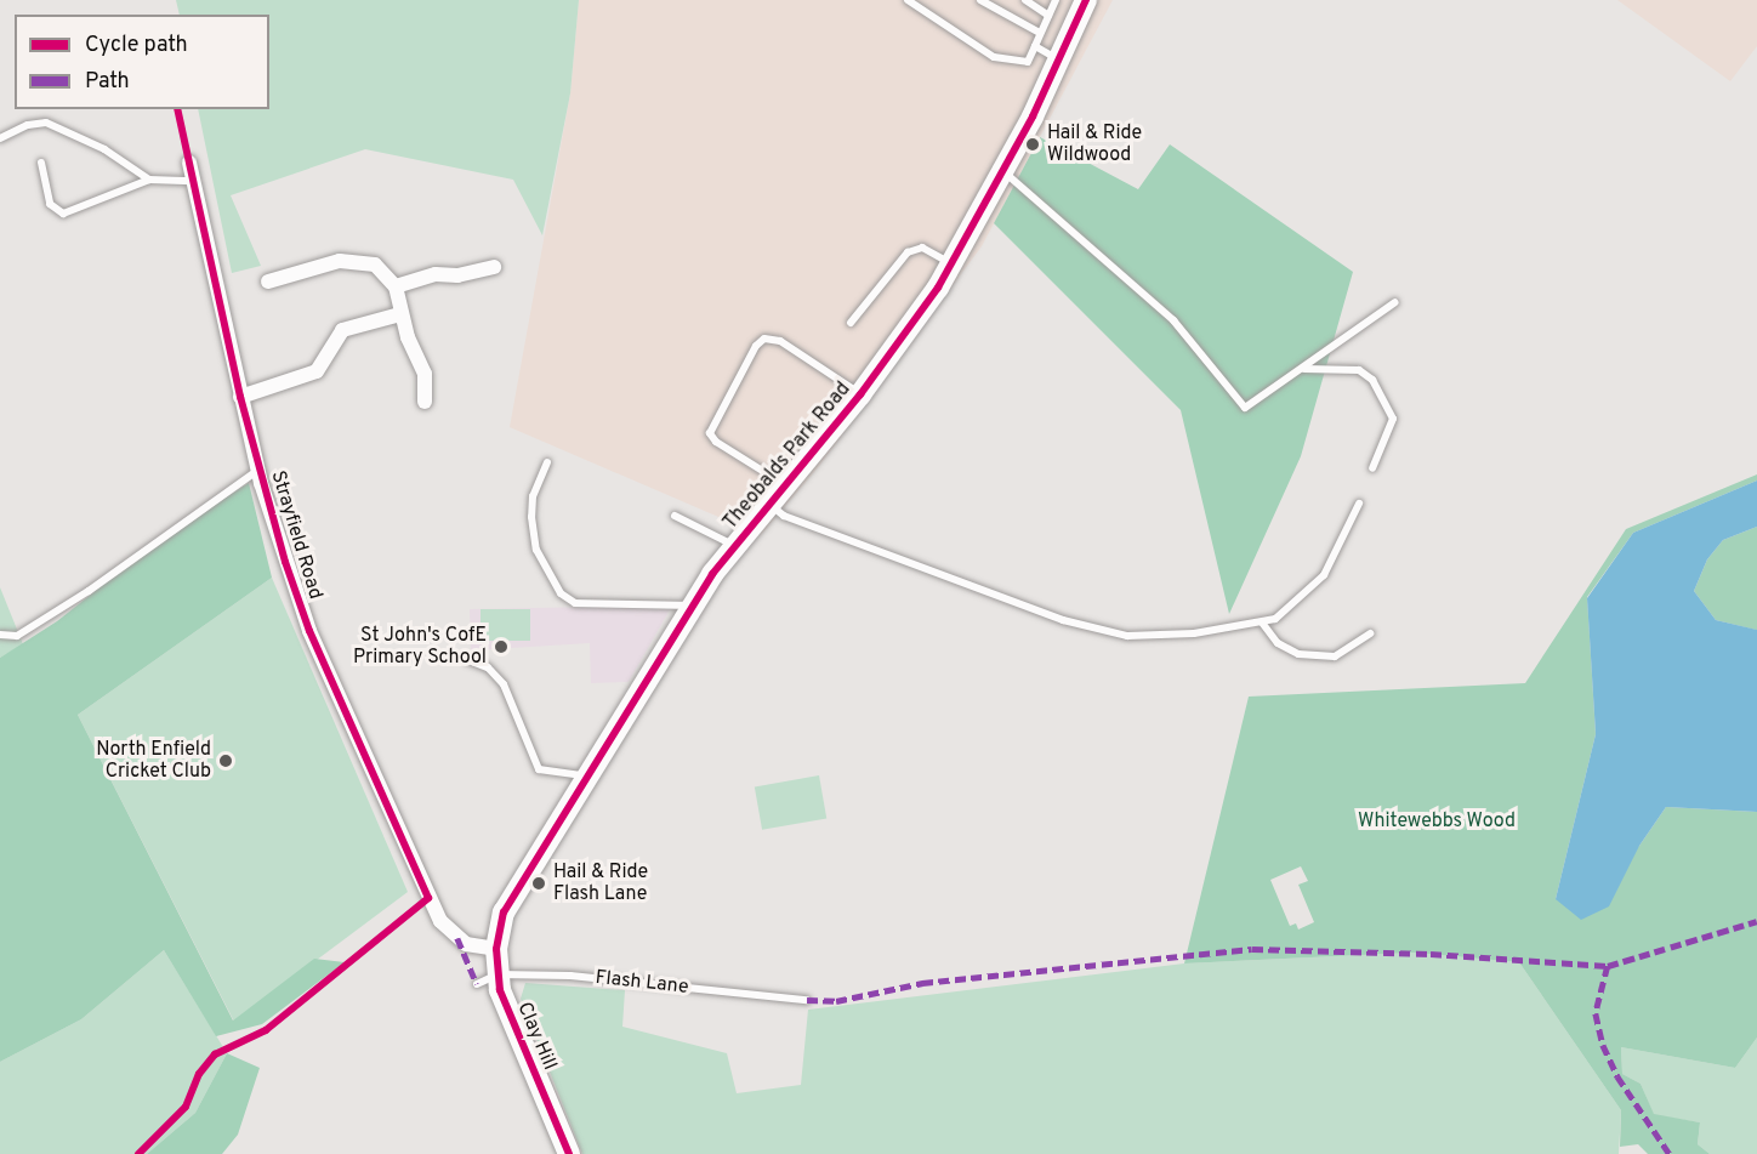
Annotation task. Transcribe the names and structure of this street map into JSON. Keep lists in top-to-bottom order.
{
  "streets": {
    "street": ["Theobalds Park Road", "Strayfield Road", "Clay Hill"],
    "lane": ["Flash Lane"]
  },
  "crossings": [
    ["Theobalds Park Road", "Clay Hill"],
    ["Strayfield Road", "Clay Hill"],
    ["Flash Lane", "Clay Hill"]
  ],
  "parks": ["Whitewebbs Wood"],
  "places": [
    "Hail & Ride Wildwood",
    "St John's CofE Primary School",
    "North Enfield Cricket Club",
    "Hail & Ride Flash Lane"
  ],
  "legend": ["Cycle path", "Path"]
}
